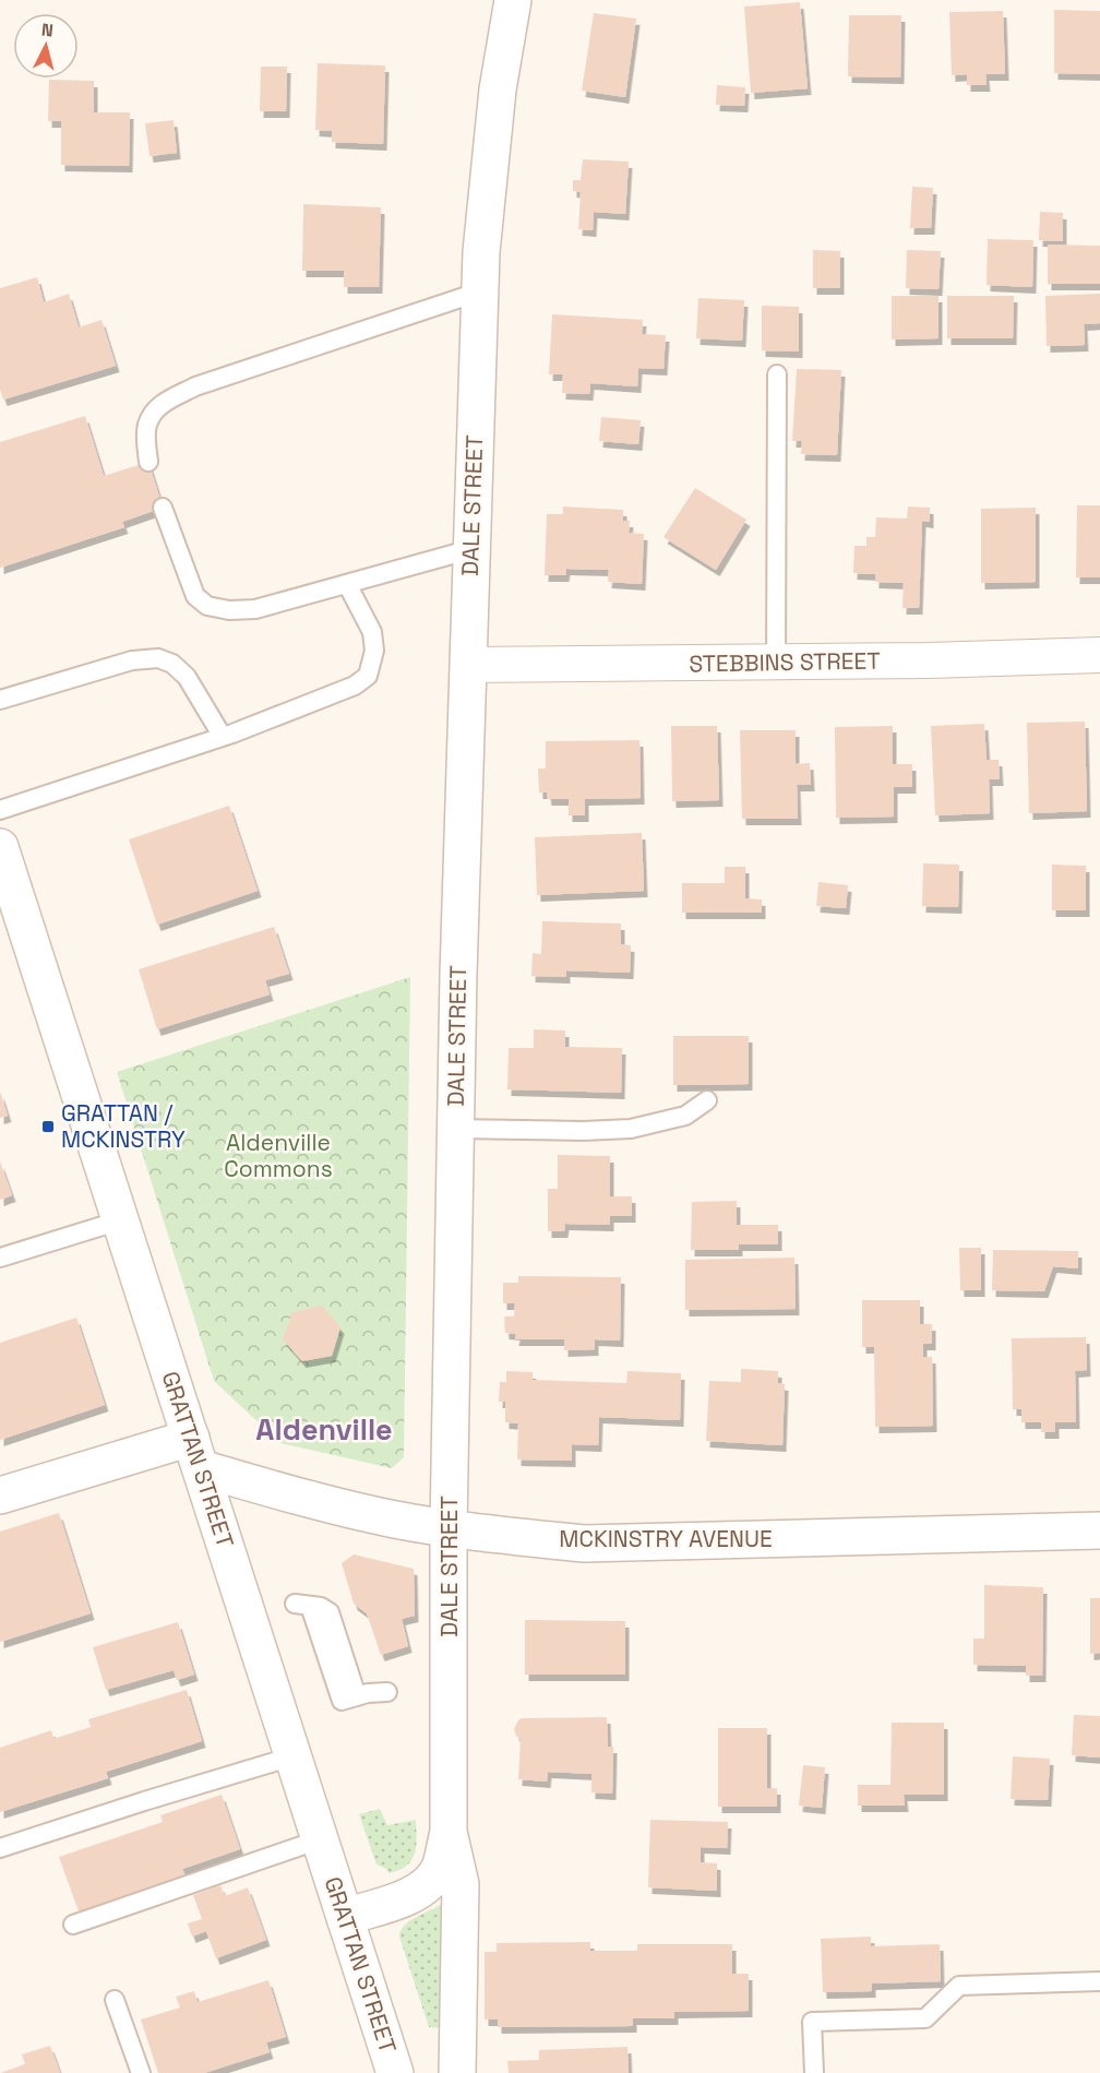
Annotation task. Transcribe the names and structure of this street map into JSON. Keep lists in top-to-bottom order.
{
  "streets": {
    "street": [
      "DALE STREET",
      "STEBBINS STREET",
      "GRATTAN STREET",
      "MCKINSTRY AVENUE"
    ]
  },
  "crossings": [
    ["DALE STREET", "STEBBINS STREET"],
    ["DALE STREET", "MCKINSTRY AVENUE"],
    ["GRATTAN STREET", "MCKINSTRY AVENUE"]
  ],
  "districts": ["Aldenville"],
  "parks": ["Aldenville Commons"],
  "places": {
    "transit": ["GRATTAN / MCKINSTRY"]
  },
  "north": "top"
}
